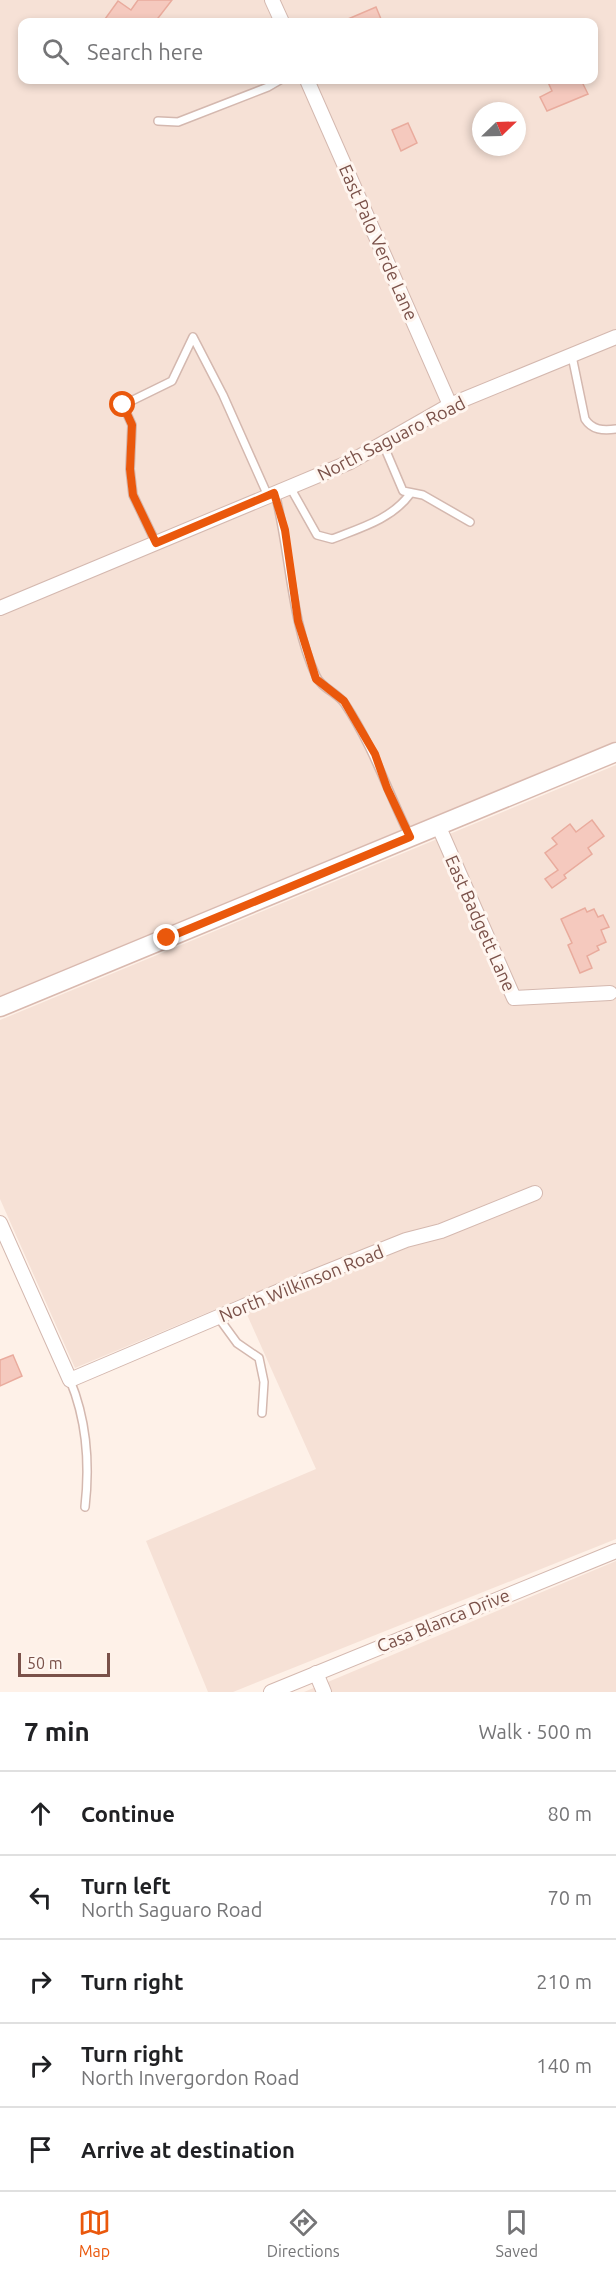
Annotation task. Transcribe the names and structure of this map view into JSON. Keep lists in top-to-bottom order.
{
  "streets": {
    "street": [
      "East Palo Verde Lane",
      "North Saguaro Road",
      "East Badgett Lane",
      "North Wilkinson Road",
      "Casa Blanca Drive"
    ]
  },
  "crossings": [
    ["East Palo Verde Lane", "North Saguaro Road"]
  ],
  "scale_bar": "50 m",
  "north": "top right",
  "page": {
    "search": "Search here",
    "scale": "50 m",
    "heading": ["7 min", "Walk · 500 m"],
    "list": [
      ["Continue", "80 m"],
      ["Turn left", "North Saguaro Road", "70 m"],
      ["Turn right", "210 m"],
      ["Turn right", "North Invergordon Road", "140 m"],
      "Arrive at destination"
    ],
    "nav": ["Map", "Directions", "Saved"]
  }
}
